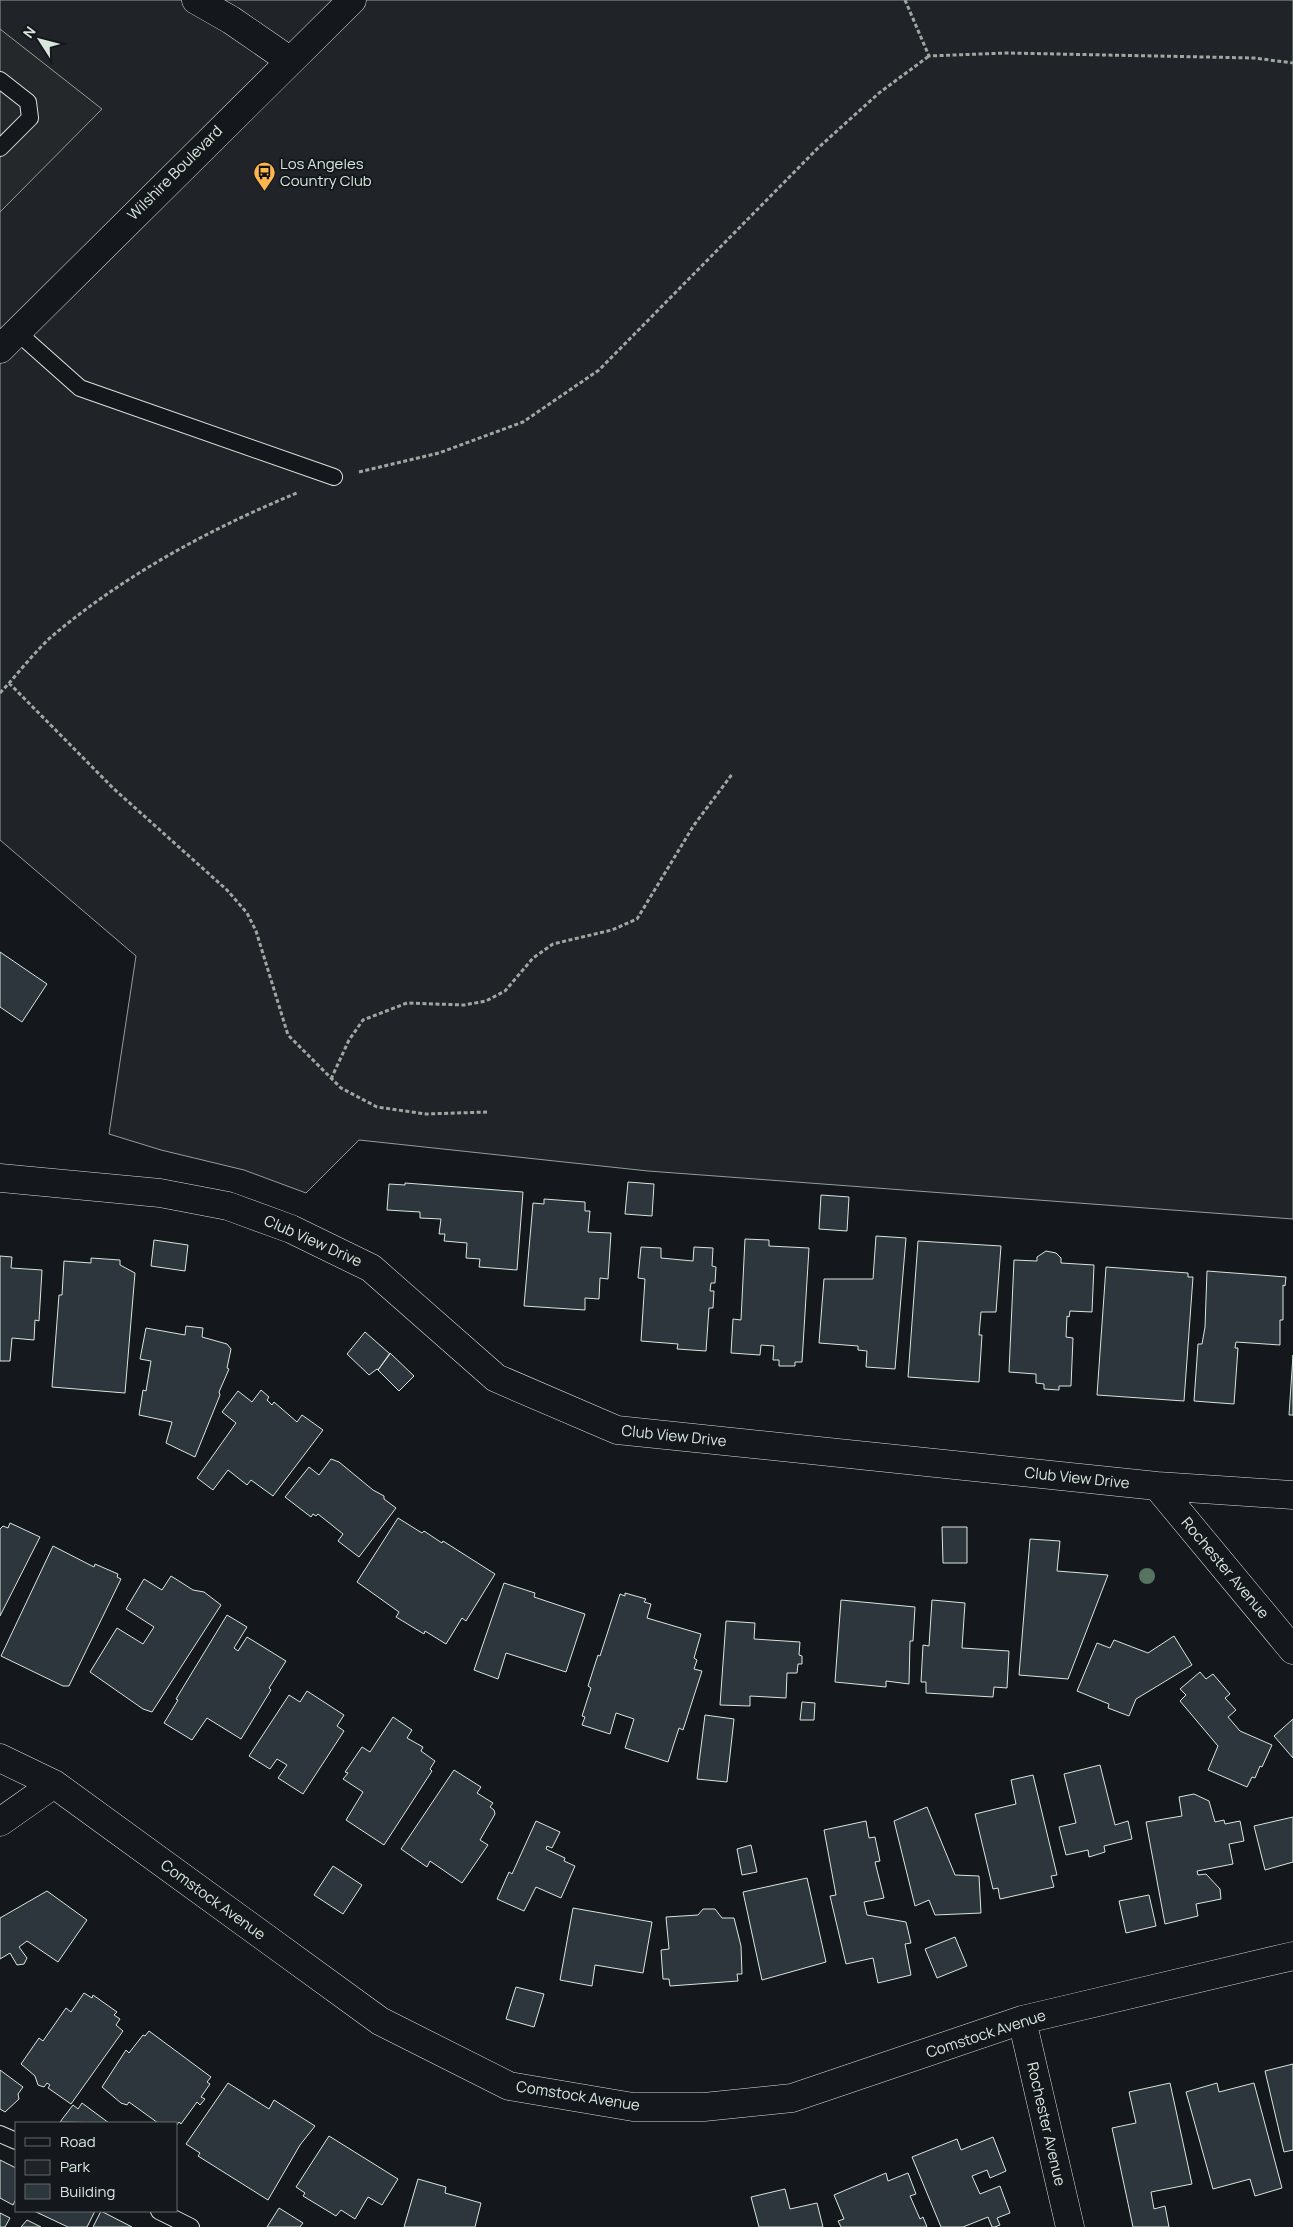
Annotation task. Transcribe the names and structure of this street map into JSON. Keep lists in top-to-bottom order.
{
  "streets": {
    "street": [
      "Wilshire Boulevard",
      "Club View Drive",
      "Rochester Avenue",
      "Comstock Avenue"
    ]
  },
  "crossings": [
    ["Club View Drive", "Rochester Avenue"],
    ["Rochester Avenue", "Comstock Avenue"]
  ],
  "places": {
    "bus stop": ["Los Angeles Country Club"]
  },
  "legend": ["Road", "Park", "Building"],
  "north": "top left"
}
